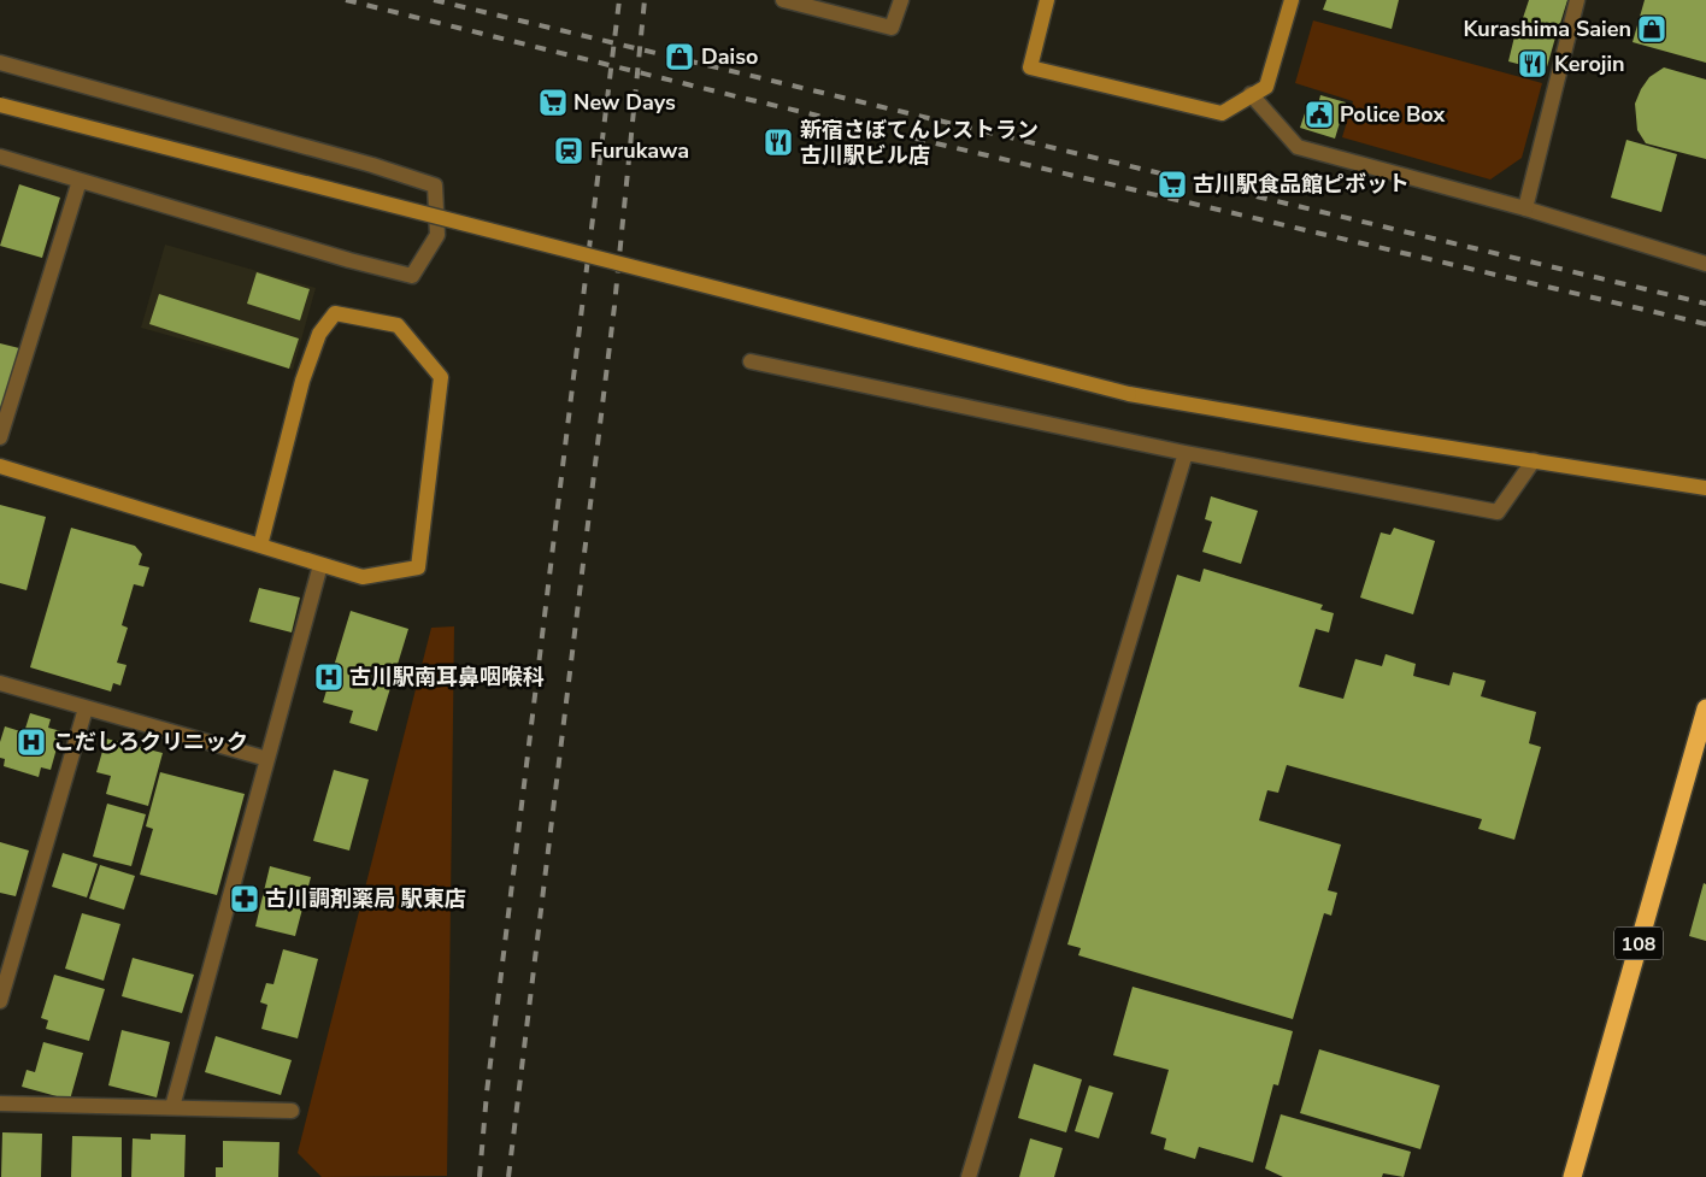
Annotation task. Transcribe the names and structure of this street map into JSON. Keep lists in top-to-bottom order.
{
  "streets": {
    "highway": ["108"]
  },
  "places": {
    "shop": ["Kurashima Saien", "Daiso"],
    "restaurant": ["Kerojin", "新宿さぼてんレストラン 古川駅ビル店"],
    "supermarket": ["New Days", "古川駅食品館ピボット"],
    "public building": ["Police Box"],
    "station": ["Furukawa"],
    "hospital": ["古川駅南耳鼻咽喉科", "こだしろクリニック"],
    "pharmacy": ["古川調剤薬局 駅東店"]
  }
}
